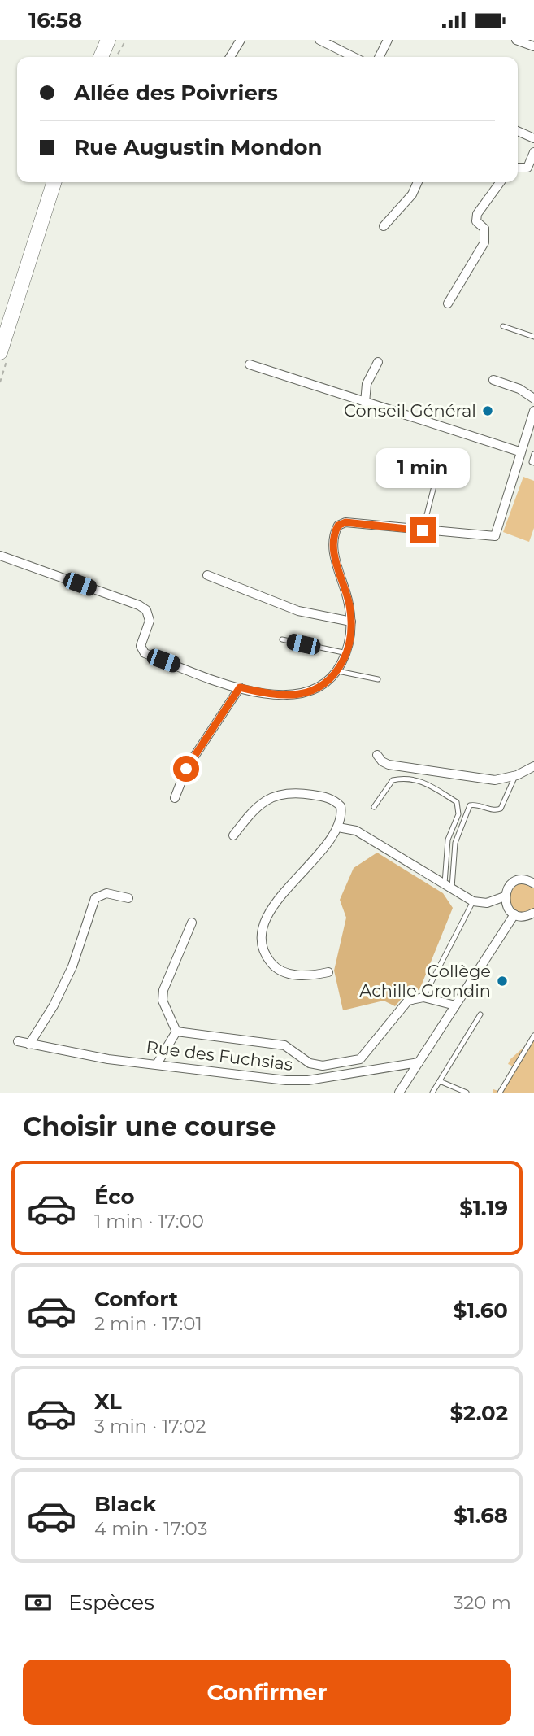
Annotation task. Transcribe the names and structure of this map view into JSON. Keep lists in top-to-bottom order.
{
  "streets": {
    "street": ["Rue des Fuchsias"]
  },
  "places": ["Conseil Général", "Collège Achille Grondin"],
  "page": {
    "status": "16:58",
    "banner": ["Allée des Poivriers", "Rue Augustin Mondon"],
    "bubble": "1 min",
    "heading": "Choisir une course",
    "list": [
      {
        "name": "Éco",
        "note": "1 min · 17:00",
        "value": "$1.19"
      },
      {
        "name": "Confort",
        "note": "2 min · 17:01",
        "value": "$1.60"
      },
      {
        "name": "XL",
        "note": "3 min · 17:02",
        "value": "$2.02"
      },
      {
        "name": "Black",
        "note": "4 min · 17:03",
        "value": "$1.68"
      }
    ],
    "pay": ["Espèces", "320 m"],
    "buttons": "Confirmer"
  }
}
